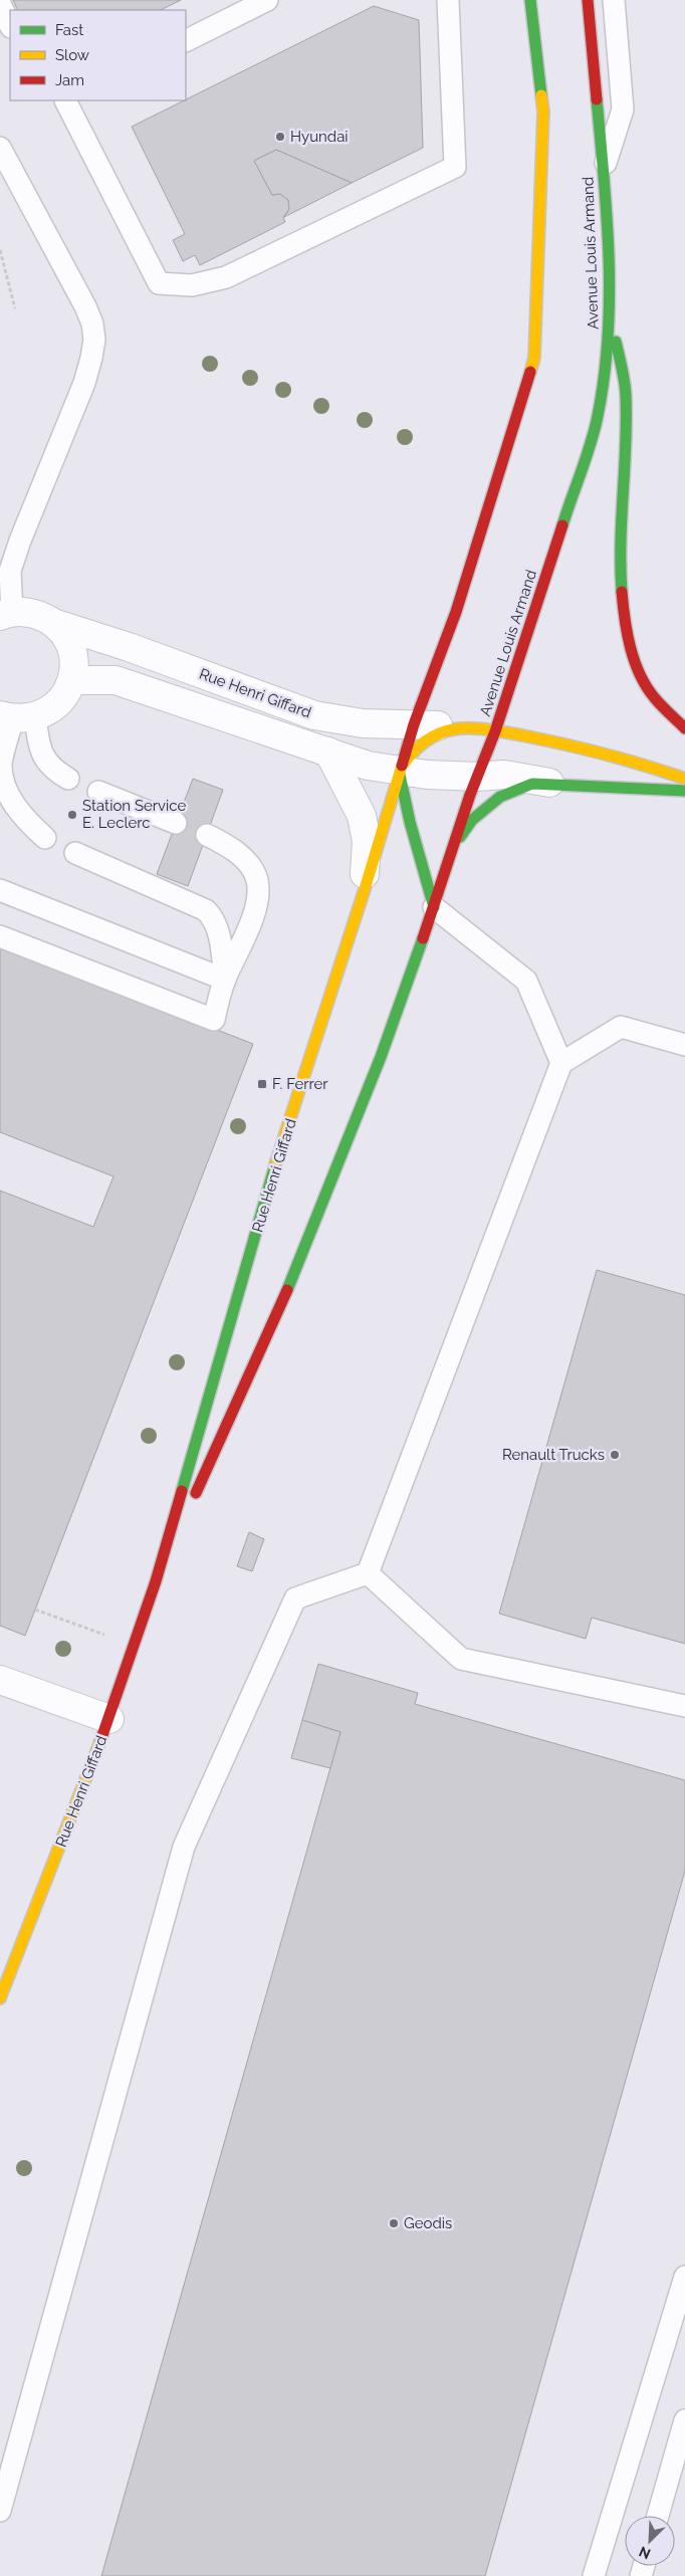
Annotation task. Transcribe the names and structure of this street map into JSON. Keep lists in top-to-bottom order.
{
  "streets": {
    "street": ["Avenue Louis Armand", "Rue Henri Giffard"]
  },
  "crossings": [
    ["Avenue Louis Armand", "Rue Henri Giffard"]
  ],
  "places": {
    "other": [
      "Hyundai",
      "Station Service E. Leclerc",
      "Renault Trucks",
      "Geodis"
    ],
    "transit": ["F. Ferrer"]
  },
  "legend": ["Fast", "Slow", "Jam"],
  "north": "bottom left"
}
